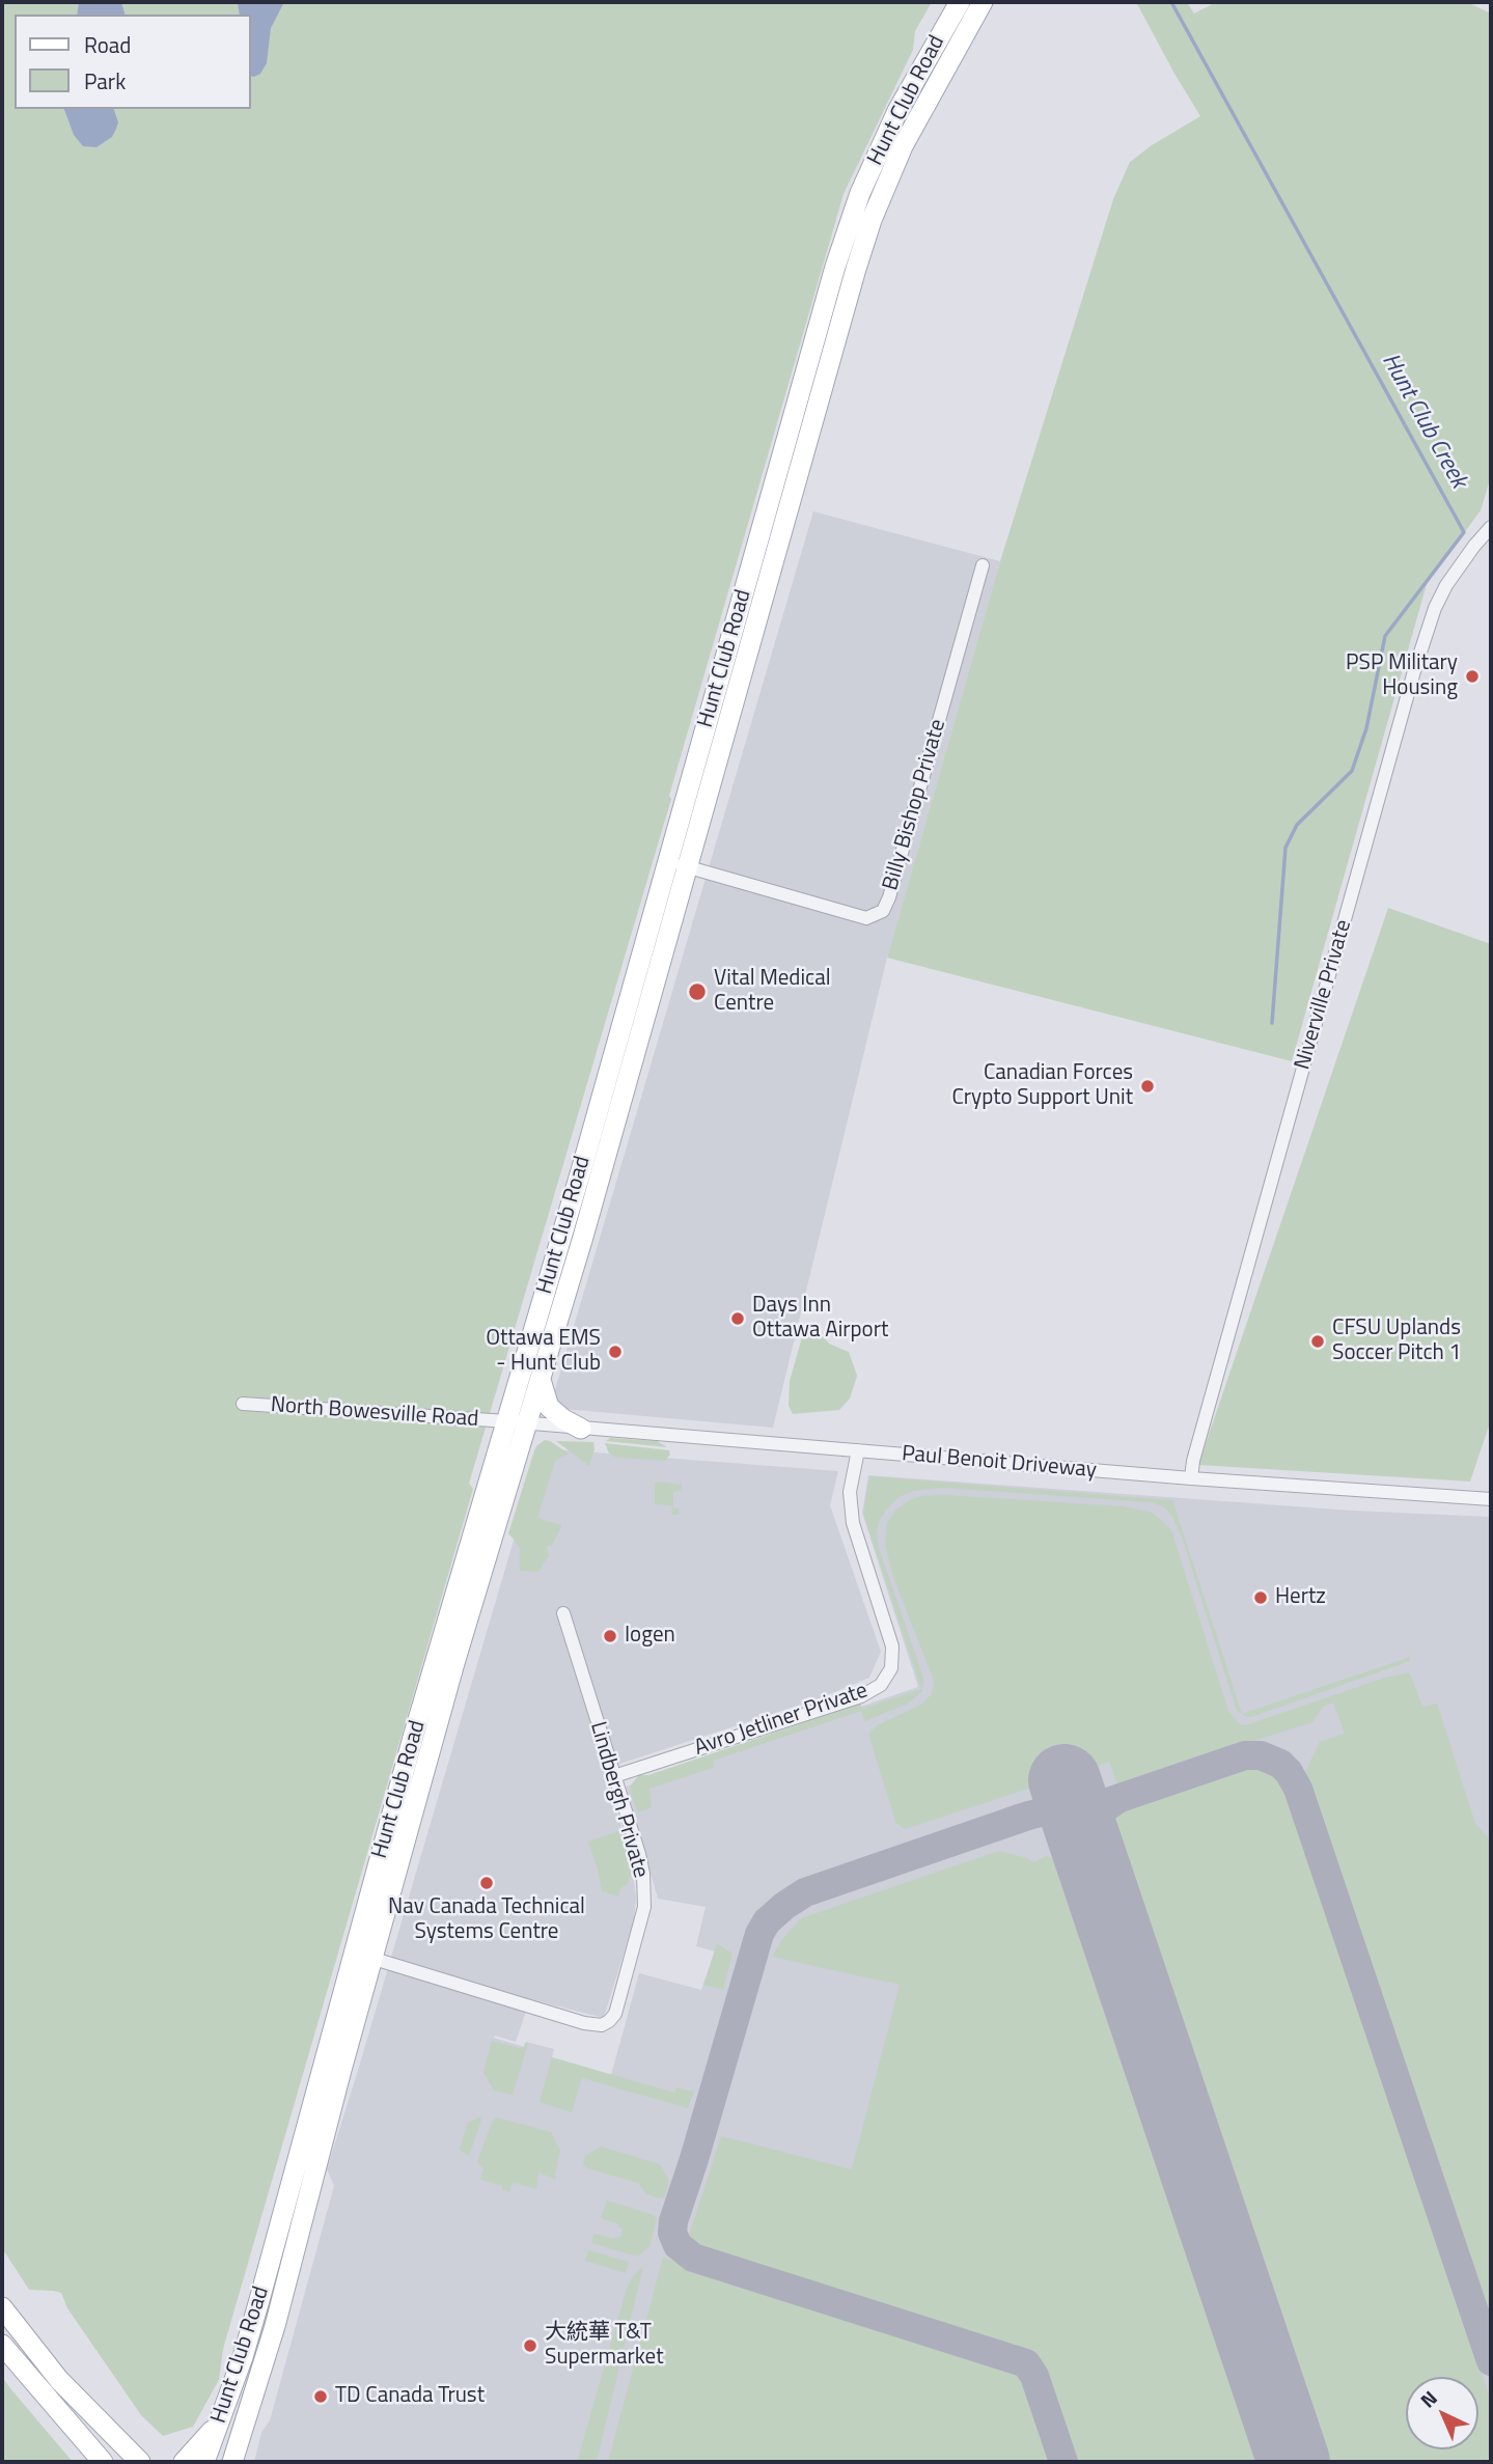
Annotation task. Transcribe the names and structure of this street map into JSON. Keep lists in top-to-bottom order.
{
  "streets": {
    "main road": ["Hunt Club Road"],
    "street": [
      "Billy Bishop Private",
      "Niverville Private",
      "North Bowesville Road",
      "Paul Benoit Driveway",
      "Avro Jetliner Private",
      "Lindbergh Private"
    ]
  },
  "crossings": [
    ["Hunt Club Road", "Billy Bishop Private"],
    ["Hunt Club Road", "North Bowesville Road"],
    ["Hunt Club Road", "Paul Benoit Driveway"],
    ["Hunt Club Road", "Lindbergh Private"],
    ["Niverville Private", "Paul Benoit Driveway"],
    ["North Bowesville Road", "Paul Benoit Driveway"],
    ["Paul Benoit Driveway", "Avro Jetliner Private"],
    ["Avro Jetliner Private", "Lindbergh Private"]
  ],
  "water": ["Hunt Club Creek"],
  "places": [
    "PSP Military Housing",
    "Vital Medical Centre",
    "Canadian Forces Crypto Support Unit",
    "Days Inn Ottawa Airport",
    "CFSU Uplands Soccer Pitch 1",
    "Ottawa EMS - Hunt Club",
    "Hertz",
    "Iogen",
    "Nav Canada Technical Systems Centre",
    "大統華 T&T Supermarket",
    "TD Canada Trust"
  ],
  "legend": ["Road", "Park"],
  "north": "top left"
}
